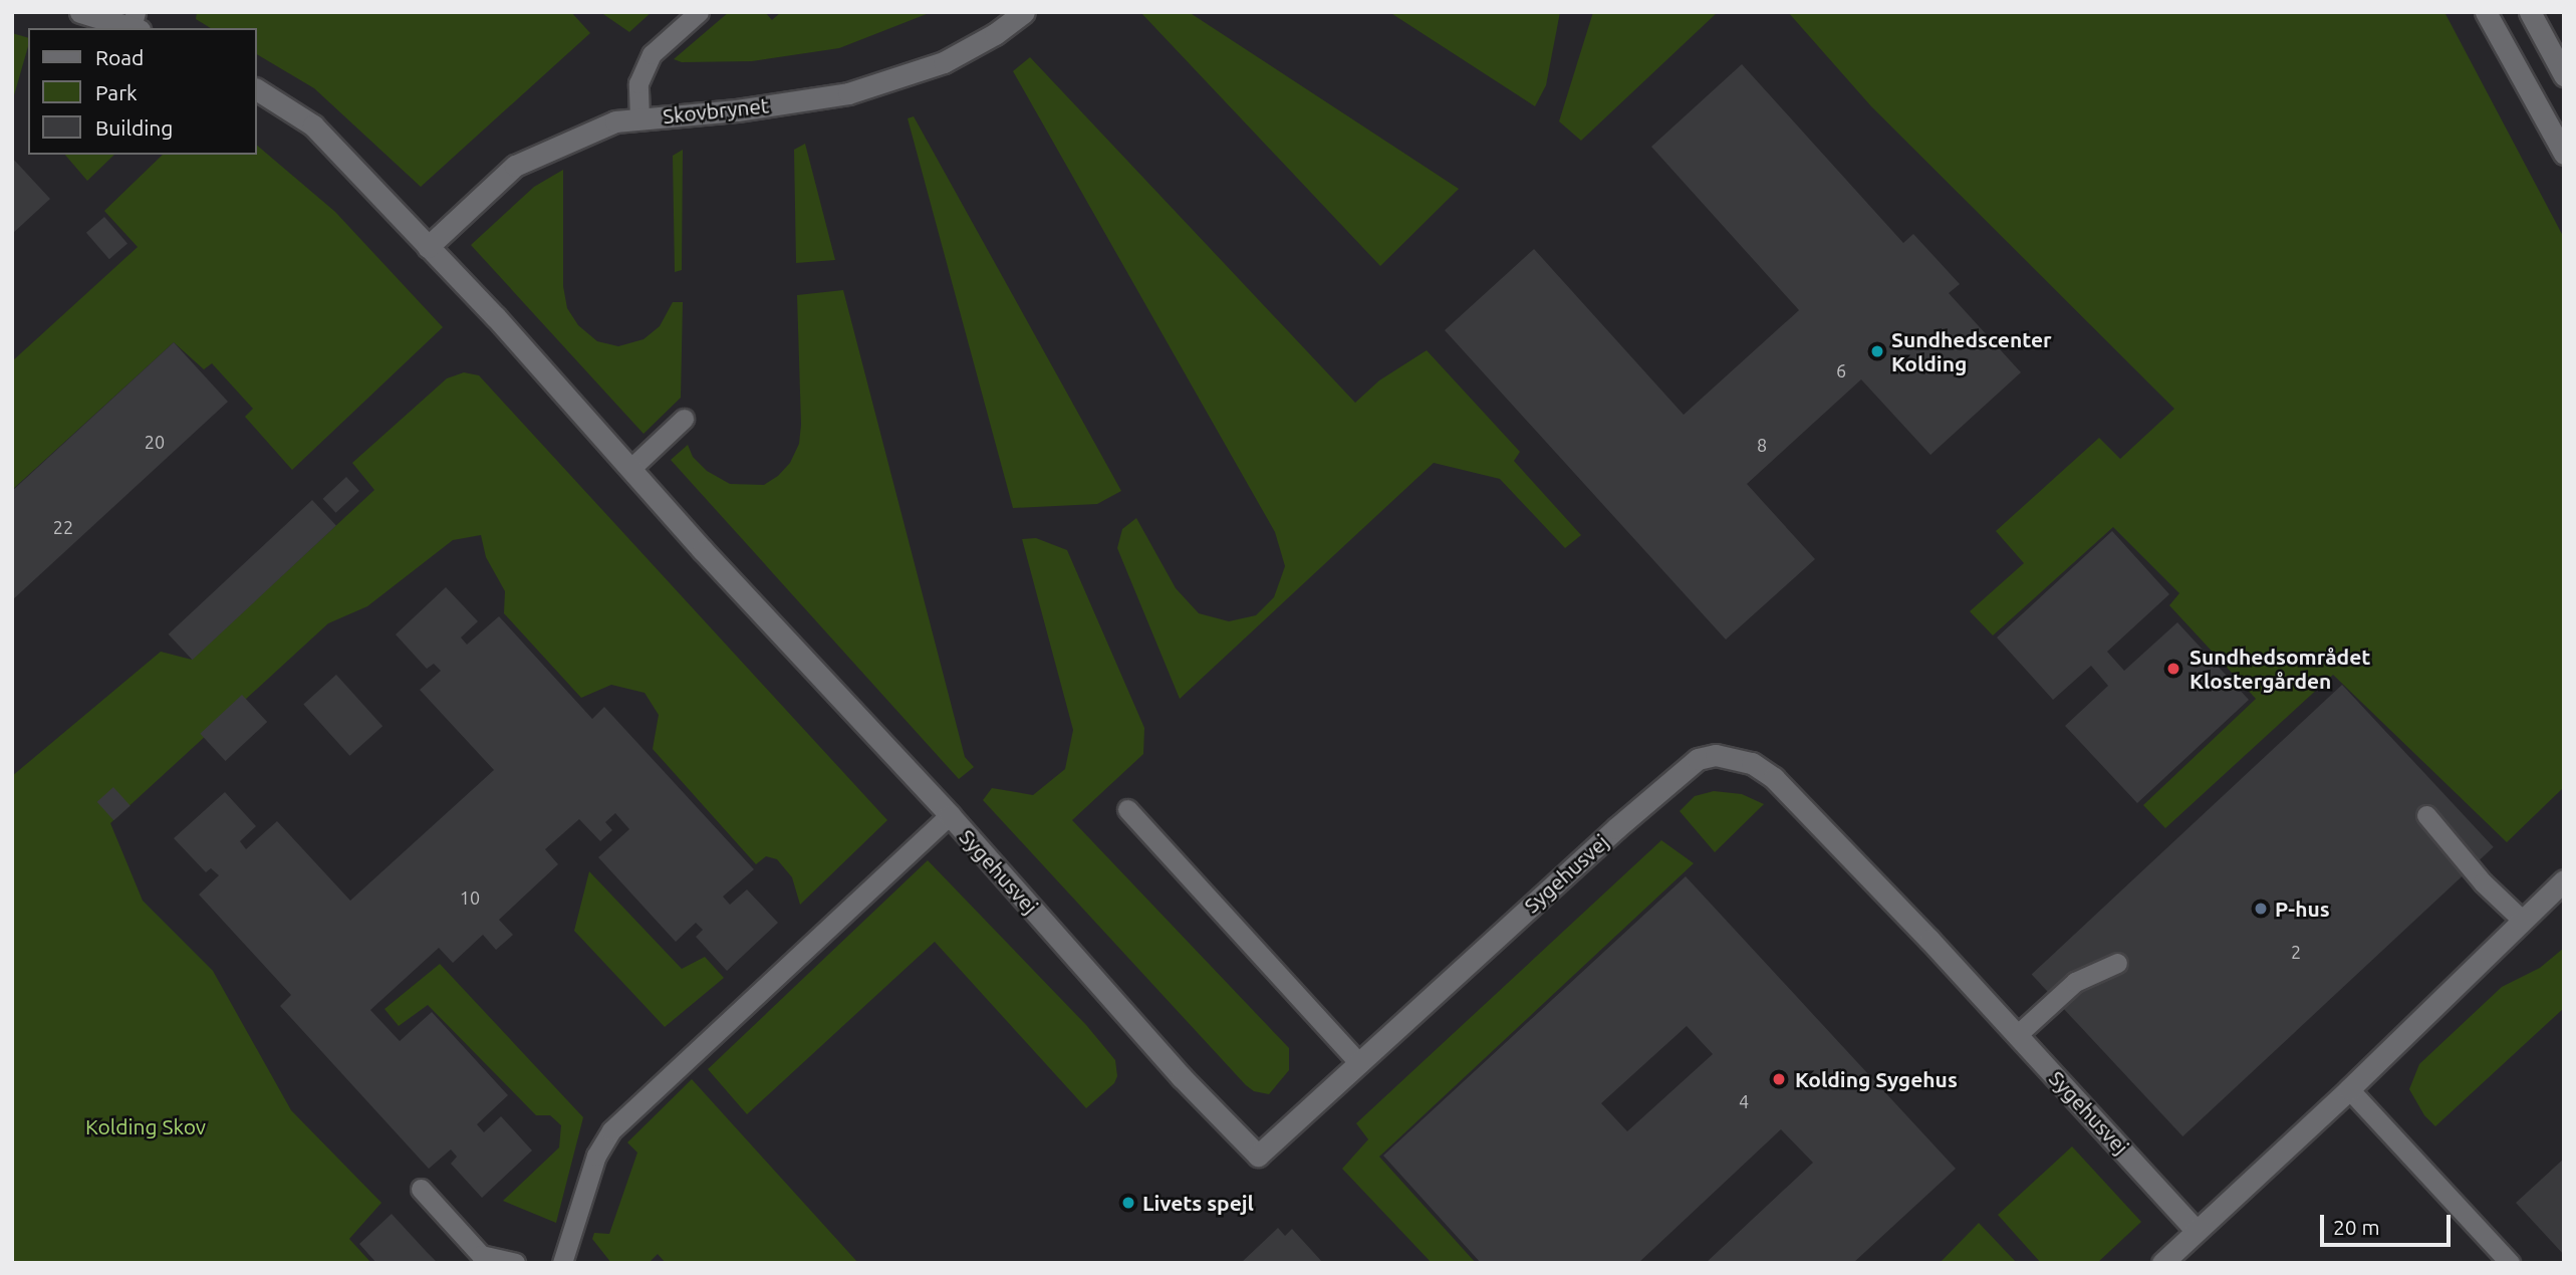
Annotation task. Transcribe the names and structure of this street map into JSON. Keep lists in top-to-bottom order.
{
  "streets": {
    "street": ["Skovbrynet", "Sygehusvej"]
  },
  "parks": ["Kolding Skov"],
  "places": [
    "Sundhedscenter Kolding",
    "Sundhedsområdet Klostergården",
    "P-hus",
    "Kolding Sygehus",
    "Livets spejl"
  ],
  "house_numbers": [
    "6",
    "20",
    "8",
    "22",
    "10",
    "2",
    "4"
  ],
  "legend": ["Road", "Park", "Building"],
  "scale_bar": "20 m"
}
